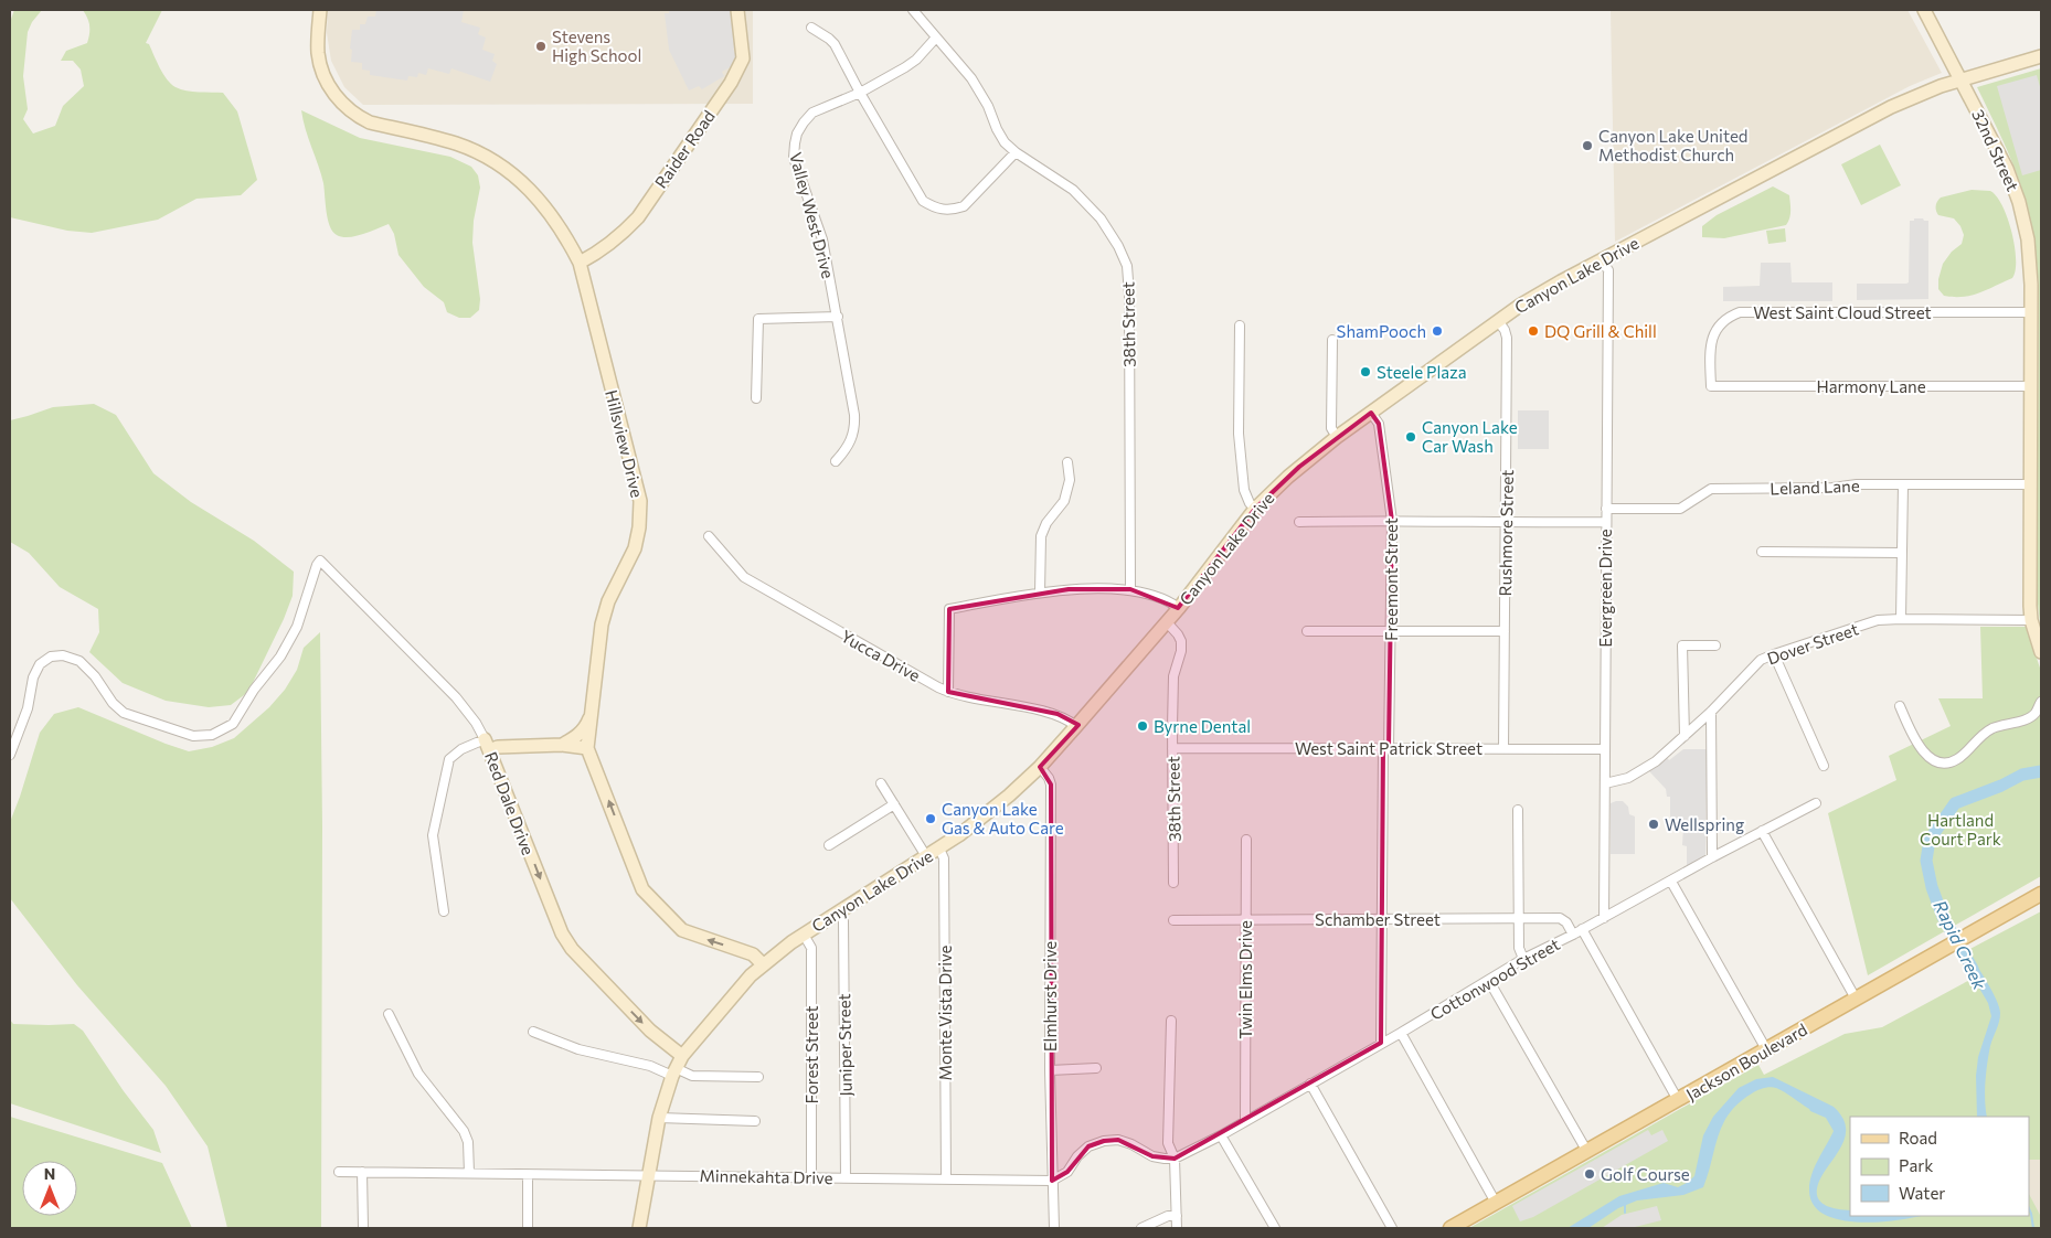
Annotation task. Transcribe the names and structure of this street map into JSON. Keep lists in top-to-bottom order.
{
  "streets": {
    "main road": ["Jackson Boulevard"],
    "street": [
      "Raider Road",
      "32nd Street",
      "Valley West Drive",
      "Canyon Lake Drive",
      "West Saint Cloud Street",
      "38th Street",
      "Harmony Lane",
      "Hillsview Drive",
      "Leland Lane",
      "Rushmore Street",
      "Freemont Street",
      "Evergreen Drive",
      "Dover Street",
      "Yucca Drive",
      "West Saint Patrick Street",
      "Red Dale Drive",
      "Schamber Street",
      "Cottonwood Street",
      "Twin Elms Drive",
      "Elmhurst Drive",
      "Monte Vista Drive",
      "Juniper Street",
      "Forest Street",
      "Minnekahta Drive"
    ]
  },
  "crossings": [
    ["Raider Road", "Hillsview Drive"],
    ["32nd Street", "Canyon Lake Drive"],
    ["32nd Street", "West Saint Cloud Street"],
    ["32nd Street", "Harmony Lane"],
    ["32nd Street", "Leland Lane"],
    ["32nd Street", "Dover Street"],
    ["Valley West Drive", "38th Street"],
    ["Canyon Lake Drive", "38th Street"],
    ["Canyon Lake Drive", "Hillsview Drive"],
    ["Canyon Lake Drive", "Rushmore Street"],
    ["Canyon Lake Drive", "Freemont Street"],
    ["Canyon Lake Drive", "Evergreen Drive"],
    ["Canyon Lake Drive", "Yucca Drive"],
    ["Canyon Lake Drive", "Red Dale Drive"],
    ["Canyon Lake Drive", "Elmhurst Drive"],
    ["Canyon Lake Drive", "Monte Vista Drive"],
    ["Canyon Lake Drive", "Juniper Street"],
    ["Canyon Lake Drive", "Forest Street"],
    ["Canyon Lake Drive", "Minnekahta Drive"],
    ["West Saint Cloud Street", "Harmony Lane"],
    ["38th Street", "West Saint Patrick Street"],
    ["Leland Lane", "Evergreen Drive"],
    ["Rushmore Street", "West Saint Patrick Street"],
    ["Freemont Street", "West Saint Patrick Street"],
    ["Freemont Street", "Schamber Street"],
    ["Freemont Street", "Cottonwood Street"],
    ["Evergreen Drive", "Dover Street"],
    ["Evergreen Drive", "West Saint Patrick Street"],
    ["Evergreen Drive", "Cottonwood Street"],
    ["Schamber Street", "Cottonwood Street"],
    ["Schamber Street", "Twin Elms Drive"],
    ["Cottonwood Street", "Twin Elms Drive"],
    ["Elmhurst Drive", "Minnekahta Drive"],
    ["Monte Vista Drive", "Minnekahta Drive"],
    ["Juniper Street", "Minnekahta Drive"],
    ["Forest Street", "Minnekahta Drive"]
  ],
  "water": ["Rapid Creek"],
  "parks": ["Hartland Court Park"],
  "places": [
    "Stevens High School",
    "Canyon Lake United Methodist Church",
    "ShamPooch",
    "DQ Grill & Chill",
    "Steele Plaza",
    "Canyon Lake Car Wash",
    "Byrne Dental",
    "Canyon Lake Gas & Auto Care",
    "Wellspring",
    "Golf Course"
  ],
  "legend": ["Road", "Park", "Water"],
  "north": "top"
}
